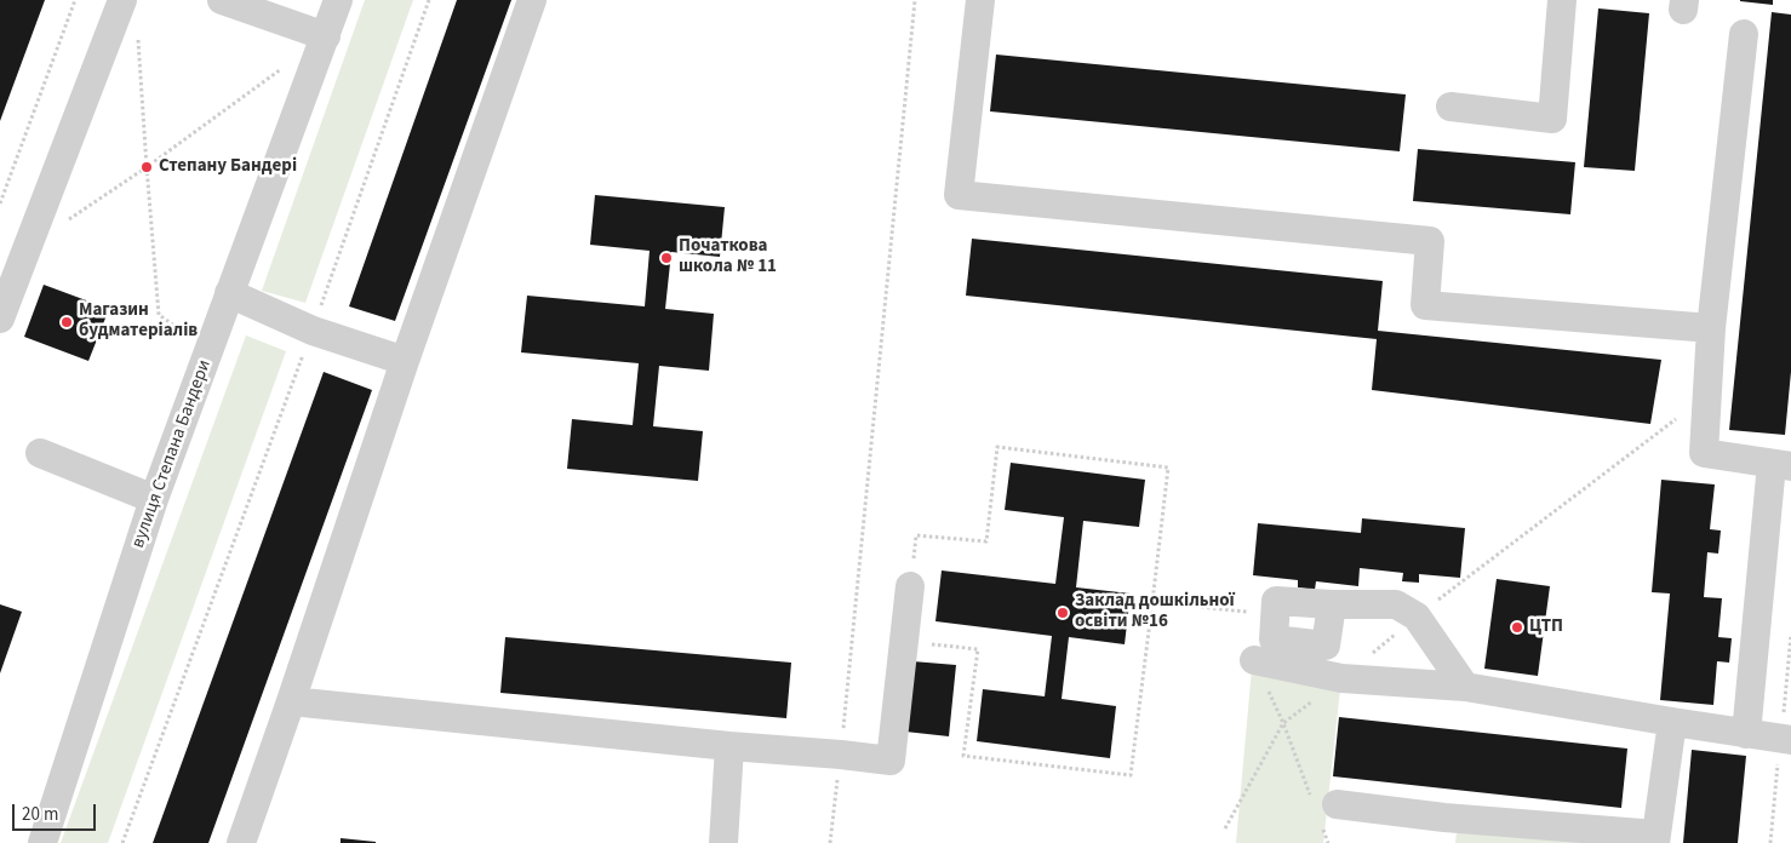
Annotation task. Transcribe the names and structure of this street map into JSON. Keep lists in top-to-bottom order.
{
  "streets": {
    "street": ["вулиця Степана Бандери"]
  },
  "places": [
    "Степану Бандері",
    "Початкова школа № 11",
    "Магазин будматеріалів",
    "Заклад дошкільної освіти №16",
    "ЦТП"
  ],
  "scale_bar": "20 m"
}
